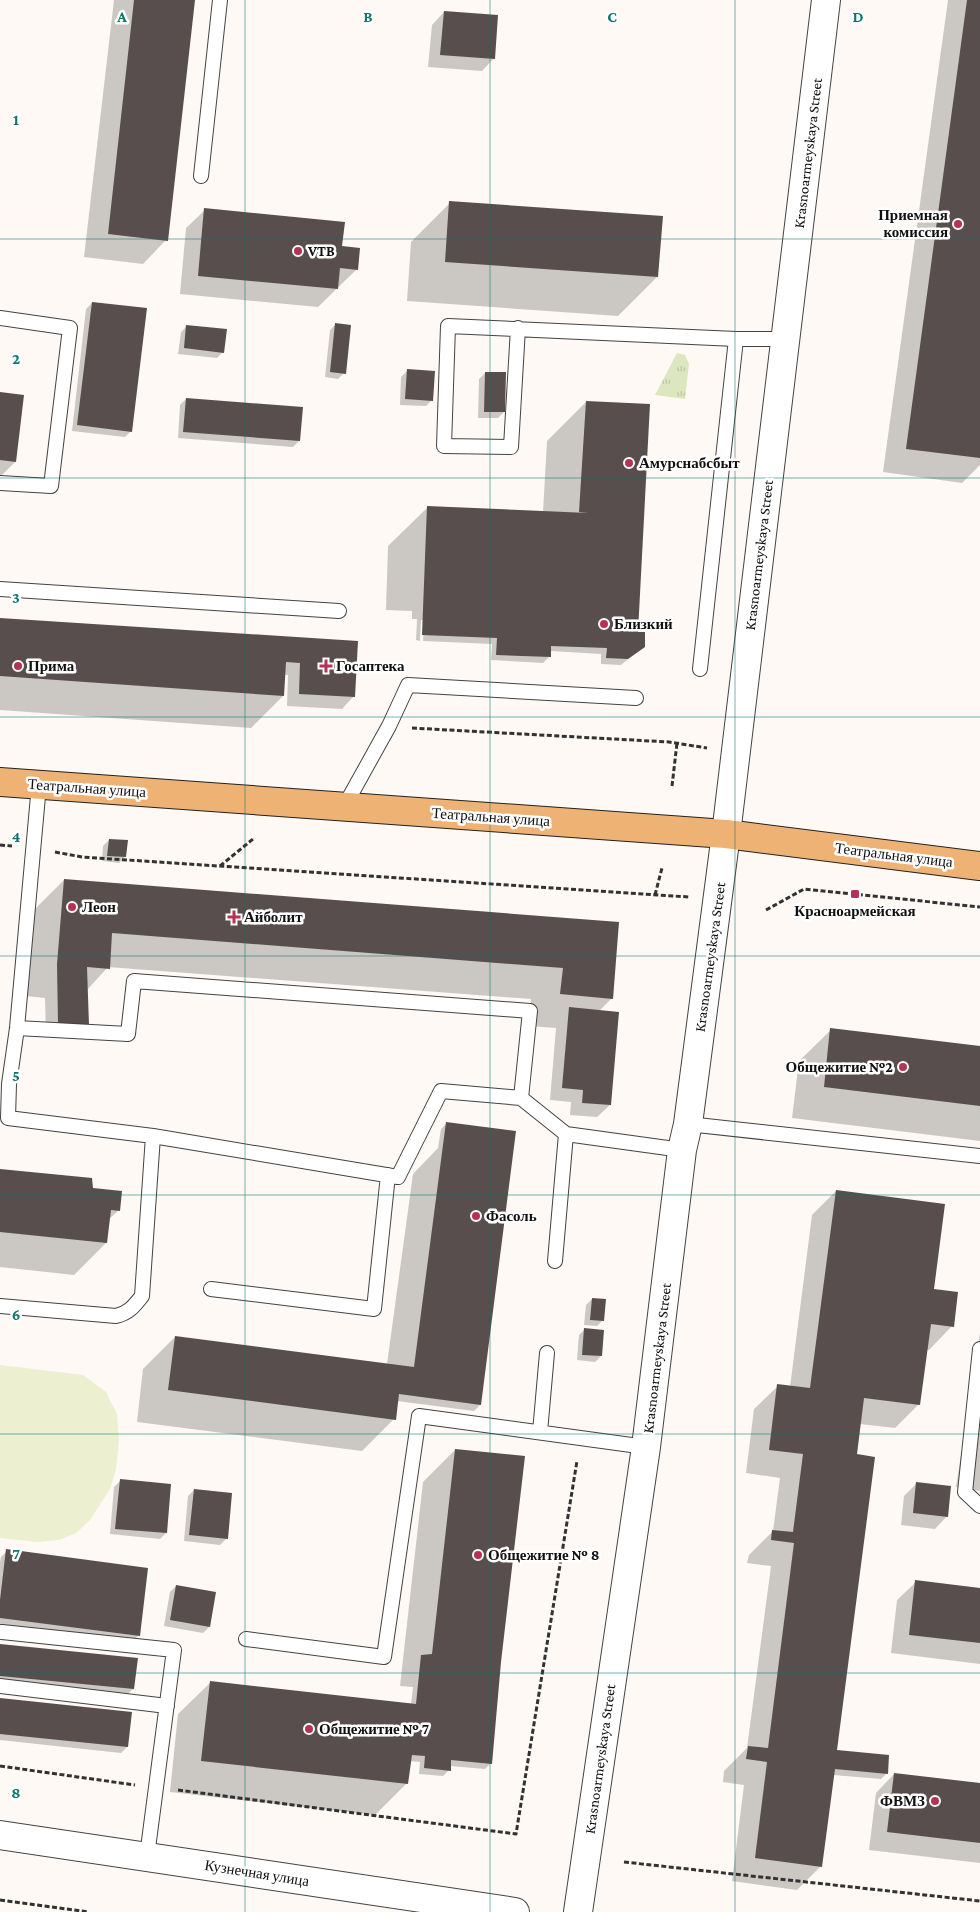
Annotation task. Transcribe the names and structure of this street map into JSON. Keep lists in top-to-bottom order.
{
  "streets": {
    "main road": ["Театральная улица"],
    "street": ["Krasnoarmeyskaya Street", "Кузнечная улица"]
  },
  "crossings": [
    ["Krasnoarmeyskaya Street", "Театральная улица"]
  ],
  "places": {
    "other": [
      "Приемная комиссия",
      "VTB",
      "Амурснабсбыт",
      "Близкий",
      "Прима",
      "Леон",
      "Общежитие №2",
      "Фасоль",
      "Общежитие № 8",
      "Общежитие № 7",
      "ФВМЗ"
    ],
    "health": ["Госаптека", "Айболит"],
    "transit": ["Красноармейская"]
  },
  "grid": {
    "columns": [
      "A",
      "B",
      "C",
      "D"
    ],
    "rows": [
      "1",
      "2",
      "3",
      "4",
      "5",
      "6",
      "7",
      "8"
    ]
  }
}
